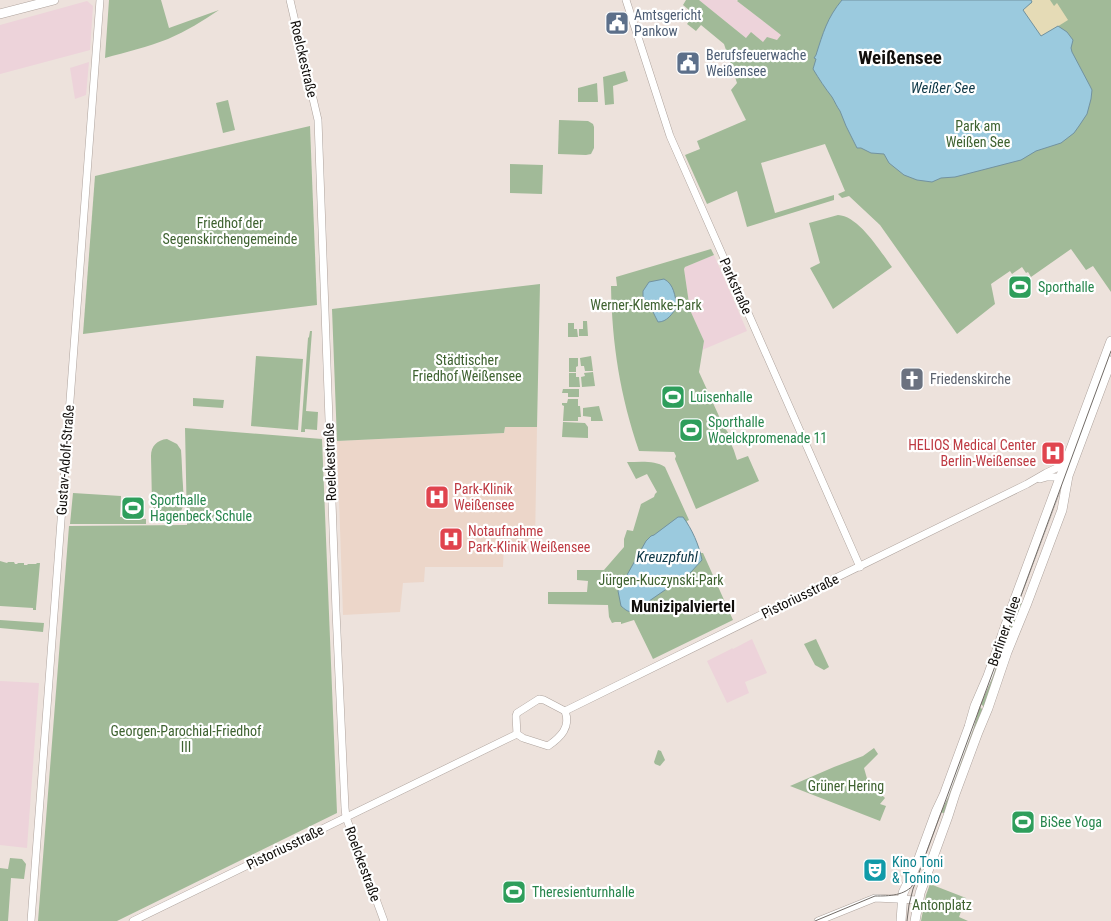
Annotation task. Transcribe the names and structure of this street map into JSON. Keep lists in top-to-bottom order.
{
  "streets": {
    "main road": ["Berliner Allee"],
    "street": [
      "Roelckestraße",
      "Parkstraße",
      "Gustav-Adolf-Straße",
      "Pistoriusstraße"
    ]
  },
  "crossings": [
    ["Roelckestraße", "Pistoriusstraße"],
    ["Parkstraße", "Pistoriusstraße"],
    ["Pistoriusstraße", "Berliner Allee"]
  ],
  "districts": ["Weißensee", "Munizipalviertel"],
  "water": ["Weißer See", "Kreuzpfuhl"],
  "parks": [
    "Park am Weißen See",
    "Friedhof der Segenskirchengemeinde",
    "Werner-Klemke-Park",
    "Städtischer Friedhof Weißensee",
    "Jürgen-Kuczynski-Park",
    "Georgen-Parochial-Friedhof III",
    "Grüner Hering",
    "Antonplatz"
  ],
  "places": {
    "public building": ["Amtsgericht Pankow", "Berufsfeuerwache Weißensee"],
    "sports": [
      "Sporthalle",
      "Luisenhalle",
      "Sporthalle Woelckpromenade 11",
      "Sporthalle Hagenbeck Schule",
      "BiSee Yoga",
      "Theresienturnhalle"
    ],
    "church": ["Friedenskirche"],
    "hospital": ["HELIOS Medical Center Berlin-Weißensee", "Park-Klinik Weißensee", "Notaufnahme Park-Klinik Weißensee"],
    "theatre": ["Kino Toni & Tonino"]
  }
}
